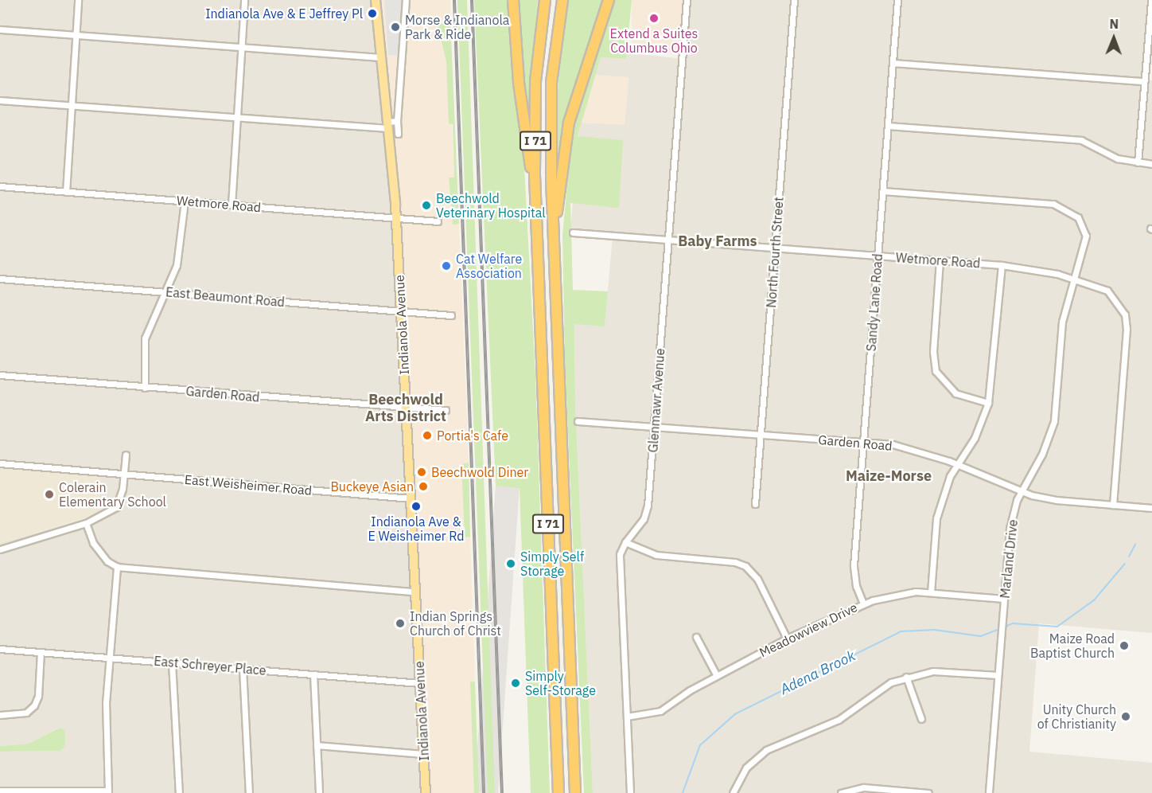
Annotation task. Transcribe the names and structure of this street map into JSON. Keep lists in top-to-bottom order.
{
  "streets": {
    "highway": ["I 71"],
    "main road": ["Indianola Avenue"],
    "street": [
      "Wetmore Road",
      "North Fourth Street",
      "East Beaumont Road",
      "Sandy Lane Road",
      "Garden Road",
      "Glenmawr Avenue",
      "East Weisheimer Road",
      "Marland Drive",
      "Meadowview Drive",
      "East Schreyer Place"
    ]
  },
  "crossings": [
    ["Wetmore Road", "North Fourth Street"],
    ["Wetmore Road", "Sandy Lane Road"],
    ["Wetmore Road", "Indianola Avenue"],
    ["Wetmore Road", "Garden Road"],
    ["Wetmore Road", "Glenmawr Avenue"],
    ["Wetmore Road", "Marland Drive"],
    ["North Fourth Street", "Garden Road"],
    ["East Beaumont Road", "Indianola Avenue"],
    ["Sandy Lane Road", "Garden Road"],
    ["Sandy Lane Road", "Marland Drive"],
    ["Sandy Lane Road", "Meadowview Drive"],
    ["Indianola Avenue", "Garden Road"],
    ["Indianola Avenue", "East Weisheimer Road"],
    ["Indianola Avenue", "East Schreyer Place"],
    ["Garden Road", "Glenmawr Avenue"],
    ["Garden Road", "Marland Drive"],
    ["Glenmawr Avenue", "Meadowview Drive"],
    ["Marland Drive", "Meadowview Drive"]
  ],
  "districts": ["Baby Farms", "Beechwold Arts District", "Maize-Morse"],
  "water": ["Adena Brook"],
  "places": [
    "Indianola Ave & E Jeffrey Pl",
    "Extend a Suites Columbus Ohio",
    "Morse & Indianola Park & Ride",
    "Beechwold Veterinary Hospital",
    "Cat Welfare Association",
    "Portia's Cafe",
    "Beechwold Diner",
    "Buckeye Asian",
    "Colerain Elementary School",
    "Indianola Ave & E Weisheimer Rd",
    "Simply Self Storage",
    "Indian Springs Church of Christ",
    "Maize Road Baptist Church",
    "Simply Self-Storage",
    "Unity Church of Christianity"
  ],
  "north": "top"
}
